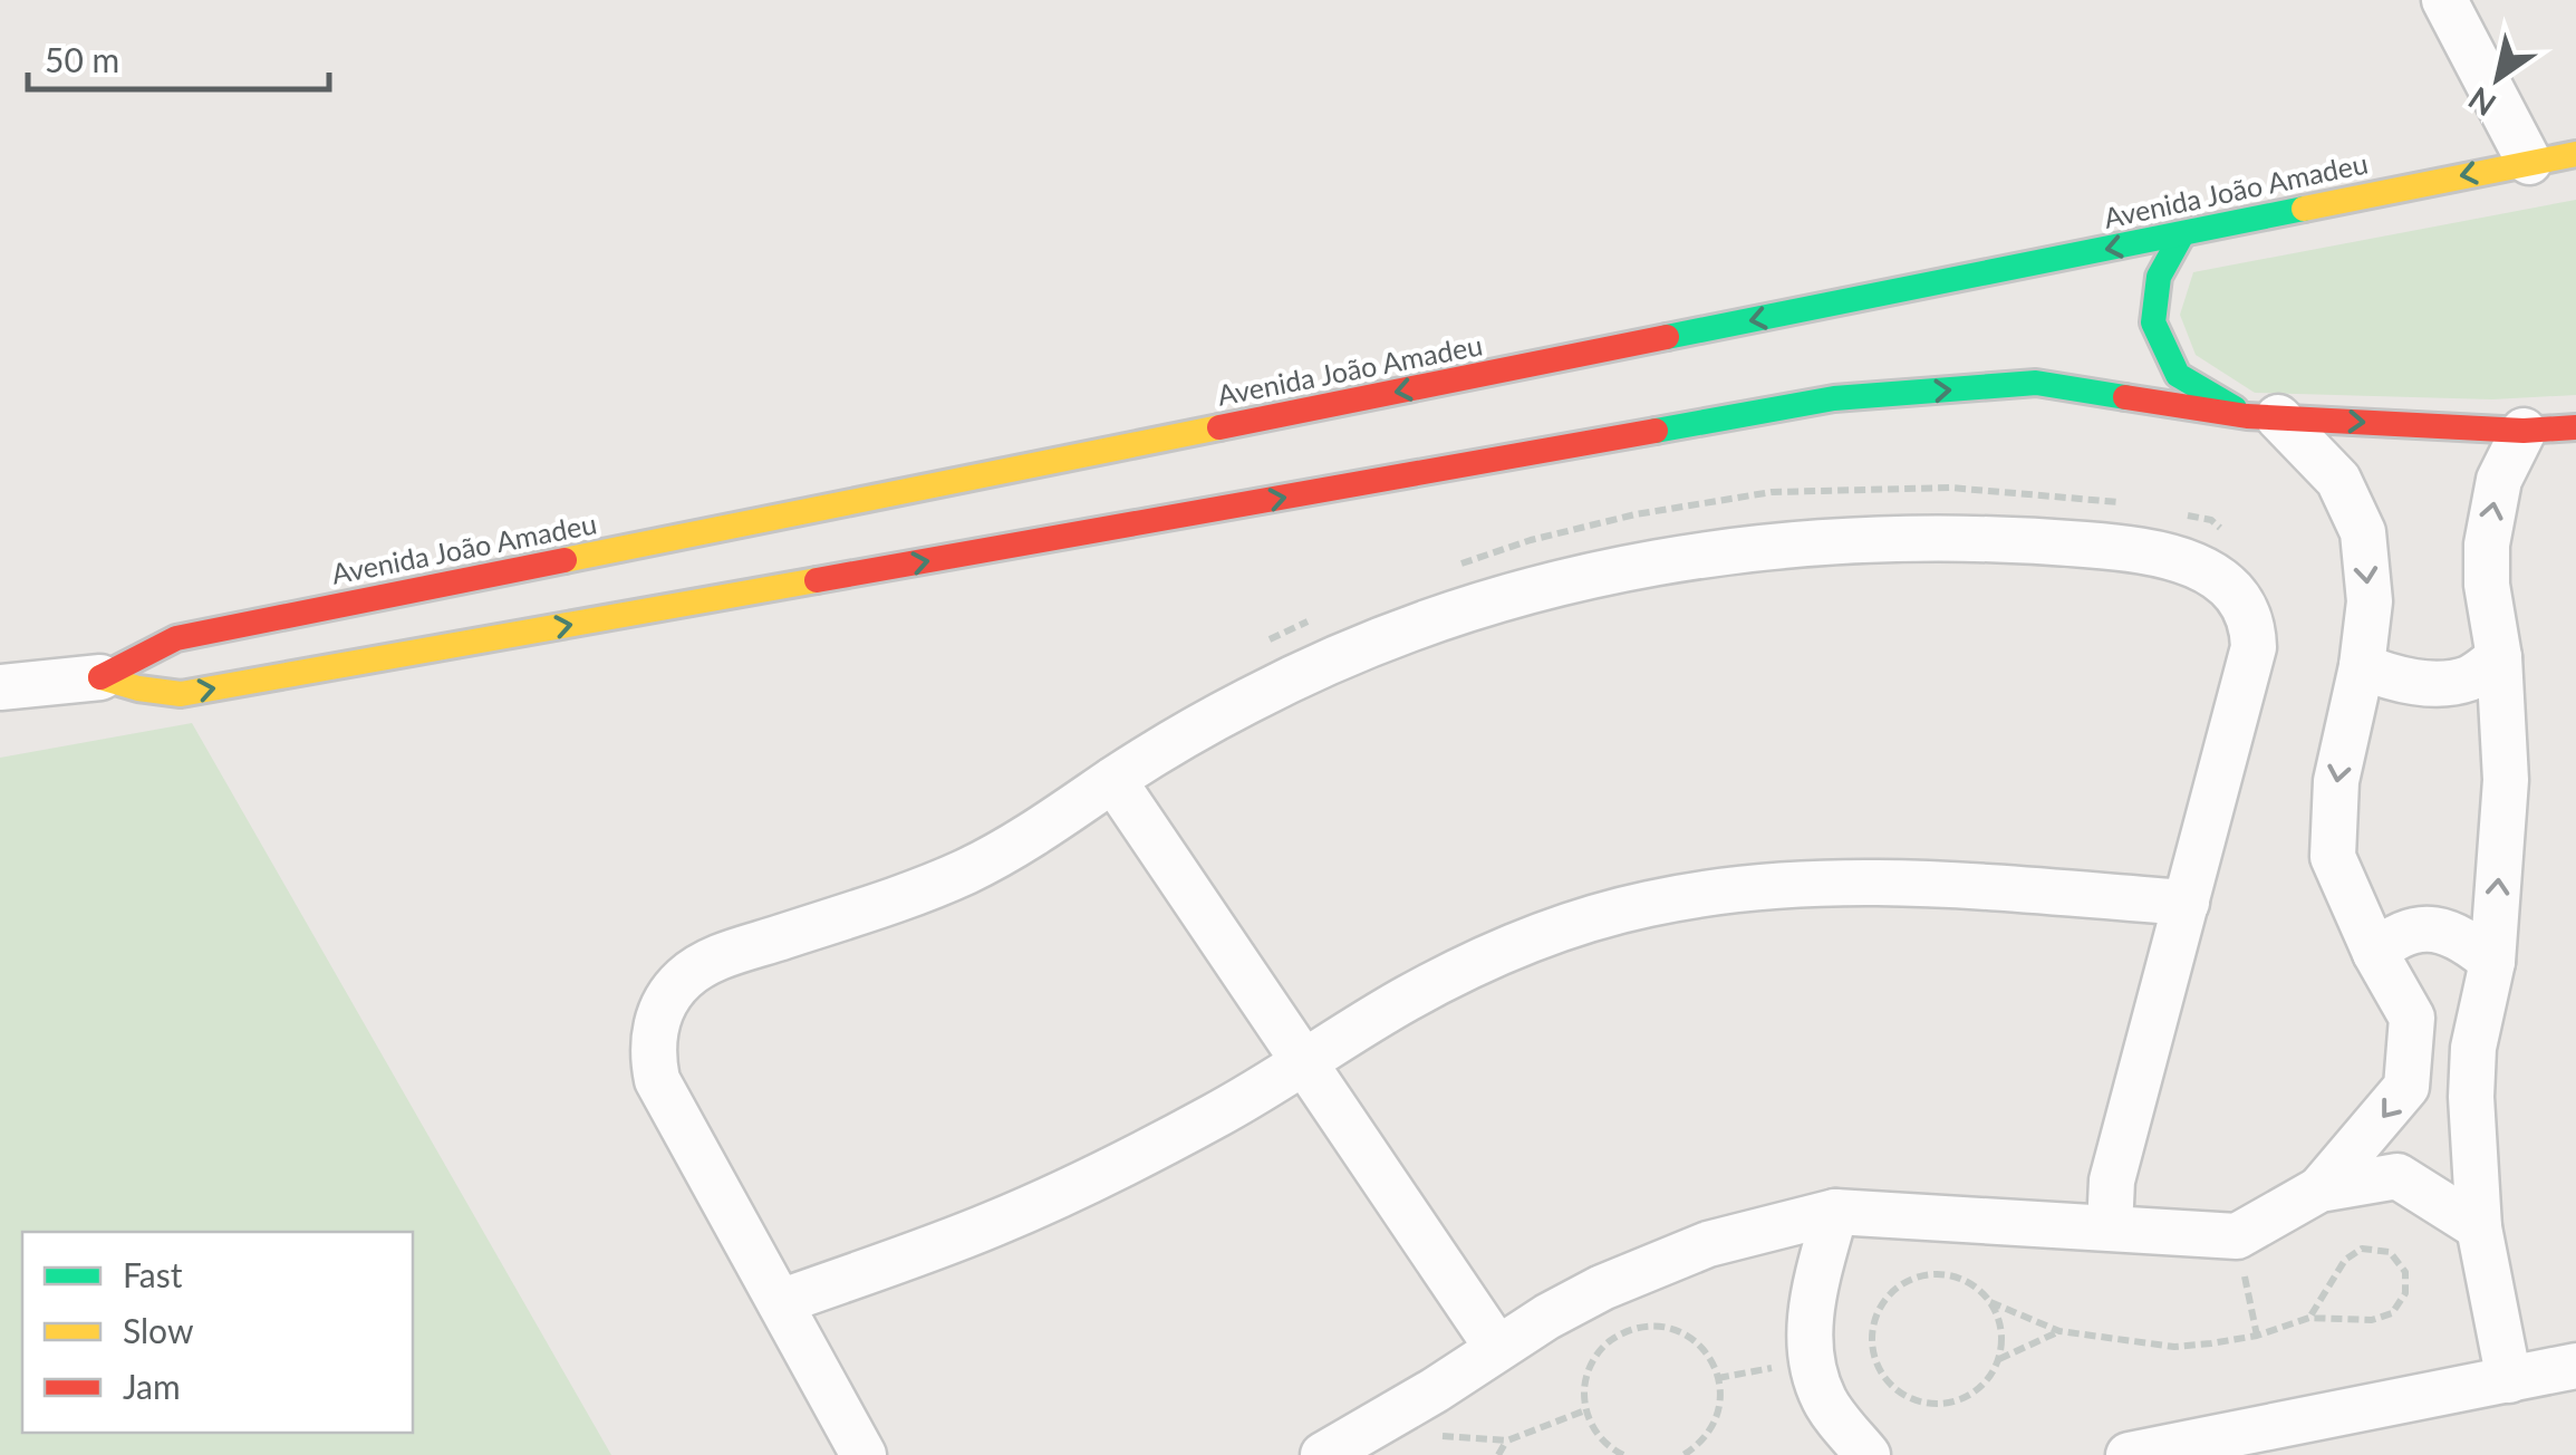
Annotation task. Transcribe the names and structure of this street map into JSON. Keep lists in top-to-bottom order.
{
  "streets": {
    "street": ["Avenida João Amadeu"]
  },
  "legend": ["Fast", "Slow", "Jam"],
  "scale_bar": "50 m",
  "north": "bottom left"
}
